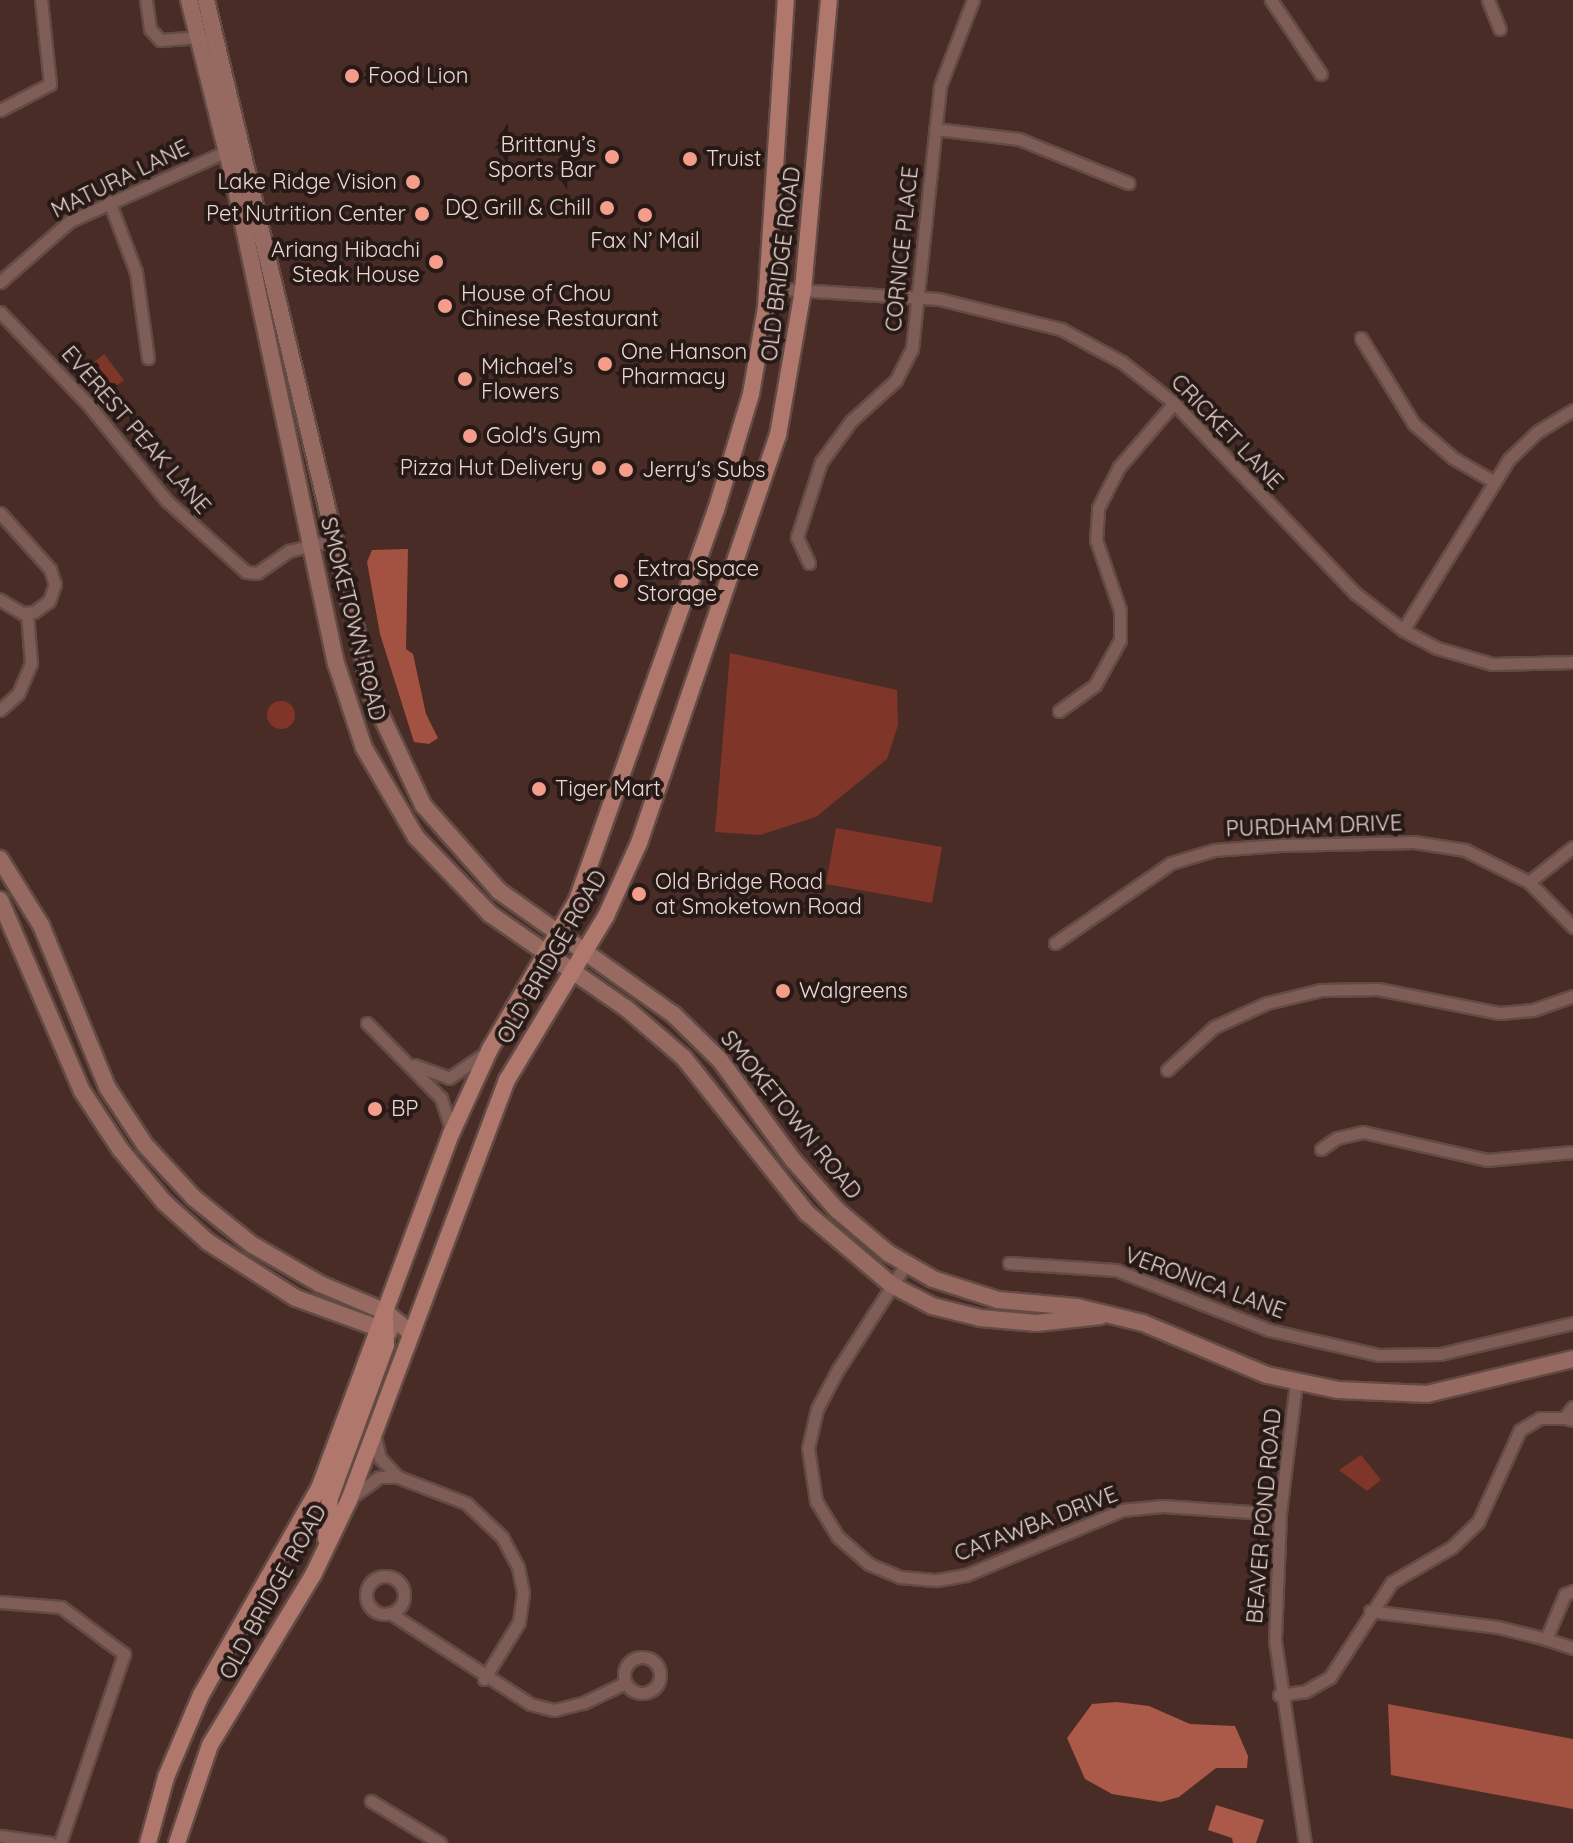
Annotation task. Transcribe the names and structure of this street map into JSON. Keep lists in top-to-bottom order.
{
  "streets": {
    "main road": ["OLD BRIDGE ROAD"],
    "street": [
      "MATURA LANE",
      "CORNICE PLACE",
      "EVEREST PEAK LANE",
      "CRICKET LANE",
      "SMOKETOWN ROAD",
      "PURDHAM DRIVE",
      "VERONICA LANE",
      "BEAVER POND ROAD",
      "CATAWBA DRIVE"
    ]
  },
  "crossings": [
    ["MATURA LANE", "SMOKETOWN ROAD"],
    ["CORNICE PLACE", "CRICKET LANE"],
    ["OLD BRIDGE ROAD", "CRICKET LANE"],
    ["OLD BRIDGE ROAD", "SMOKETOWN ROAD"],
    ["EVEREST PEAK LANE", "SMOKETOWN ROAD"],
    ["SMOKETOWN ROAD", "BEAVER POND ROAD"],
    ["SMOKETOWN ROAD", "CATAWBA DRIVE"],
    ["BEAVER POND ROAD", "CATAWBA DRIVE"]
  ],
  "places": [
    "Food Lion",
    "Brittany’s Sports Bar",
    "Truist",
    "Lake Ridge Vision",
    "DQ Grill & Chill",
    "Pet Nutrition Center",
    "Fax N’ Mail",
    "Ariang Hibachi Steak House",
    "House of Chou Chinese Restaurant",
    "One Hanson Pharmacy",
    "Michael’s Flowers",
    "Gold's Gym",
    "Pizza Hut Delivery",
    "Jerry's Subs",
    "Extra Space Storage",
    "Tiger Mart",
    "Old Bridge Road at Smoketown Road",
    "Walgreens",
    "BP"
  ]
}
